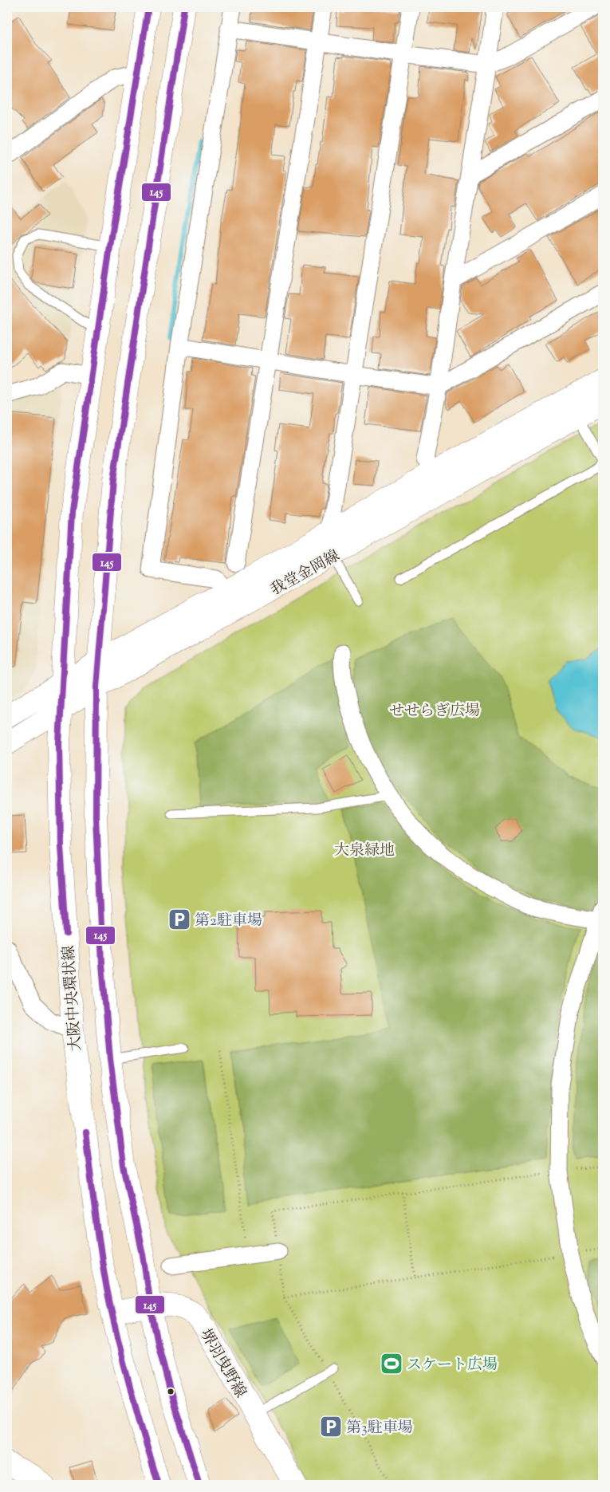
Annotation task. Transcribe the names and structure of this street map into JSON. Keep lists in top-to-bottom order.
{
  "streets": {
    "main road": ["我堂金岡線", "大阪中央環状線", "堺羽曳野線"]
  },
  "crossings": [
    ["我堂金岡線", "大阪中央環状線"],
    ["大阪中央環状線", "堺羽曳野線"]
  ],
  "parks": ["せせらぎ広場", "大泉緑地"],
  "places": {
    "parking": ["第2駐車場", "第3駐車場"],
    "sports": ["スケート広場"]
  },
  "lines": ["transit line 145"]
}
